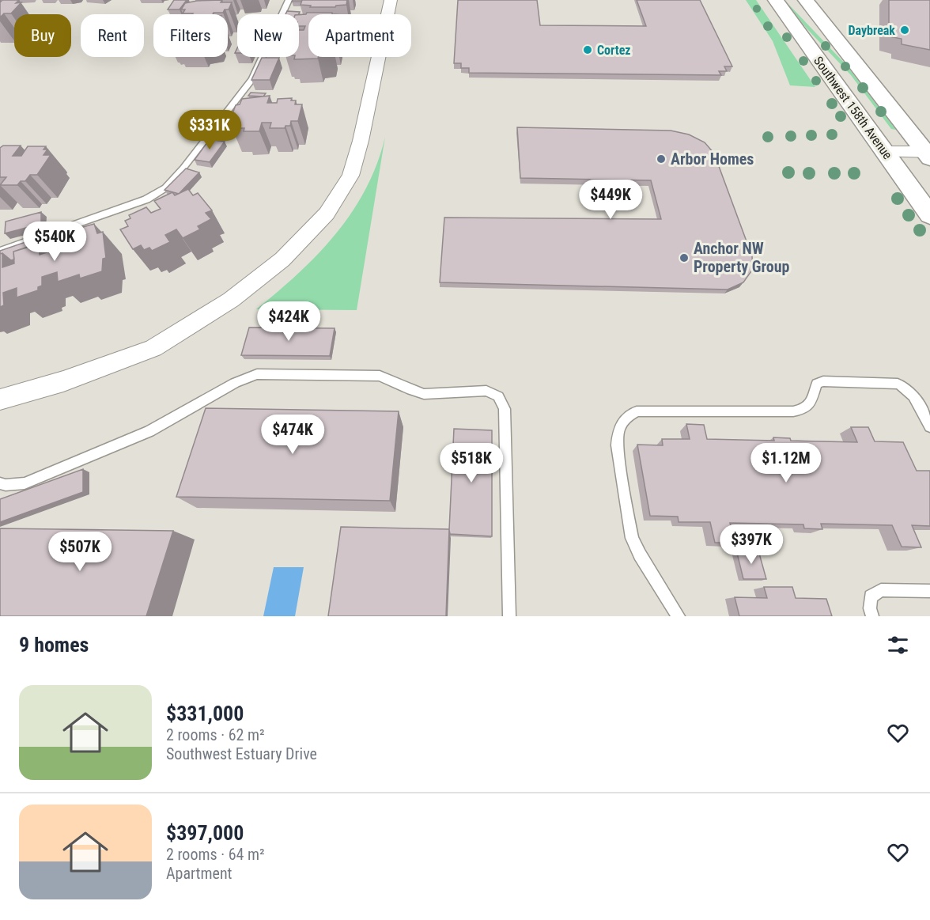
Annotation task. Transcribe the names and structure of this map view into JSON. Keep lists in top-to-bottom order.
{
  "streets": {
    "main road": ["Southwest 158th Avenue"]
  },
  "places": [
    "Daybreak",
    "Cortez",
    "Arbor Homes",
    "Anchor NW Property Group"
  ],
  "page": {
    "chip": [
      "Buy",
      "Rent",
      "Filters",
      "New",
      "Apartment"
    ],
    "price": [
      "$331K",
      "$449K",
      "$540K",
      "$424K",
      "$474K",
      "$518K",
      "$1.12M",
      "$397K",
      "$507K"
    ],
    "heading": "9 homes",
    "list": [
      {
        "name": "$331,000",
        "note": "2 rooms · 62 m² · Southwest Estuary Drive"
      },
      {
        "name": "$397,000",
        "note": "2 rooms · 64 m² · Apartment"
      }
    ]
  }
}
